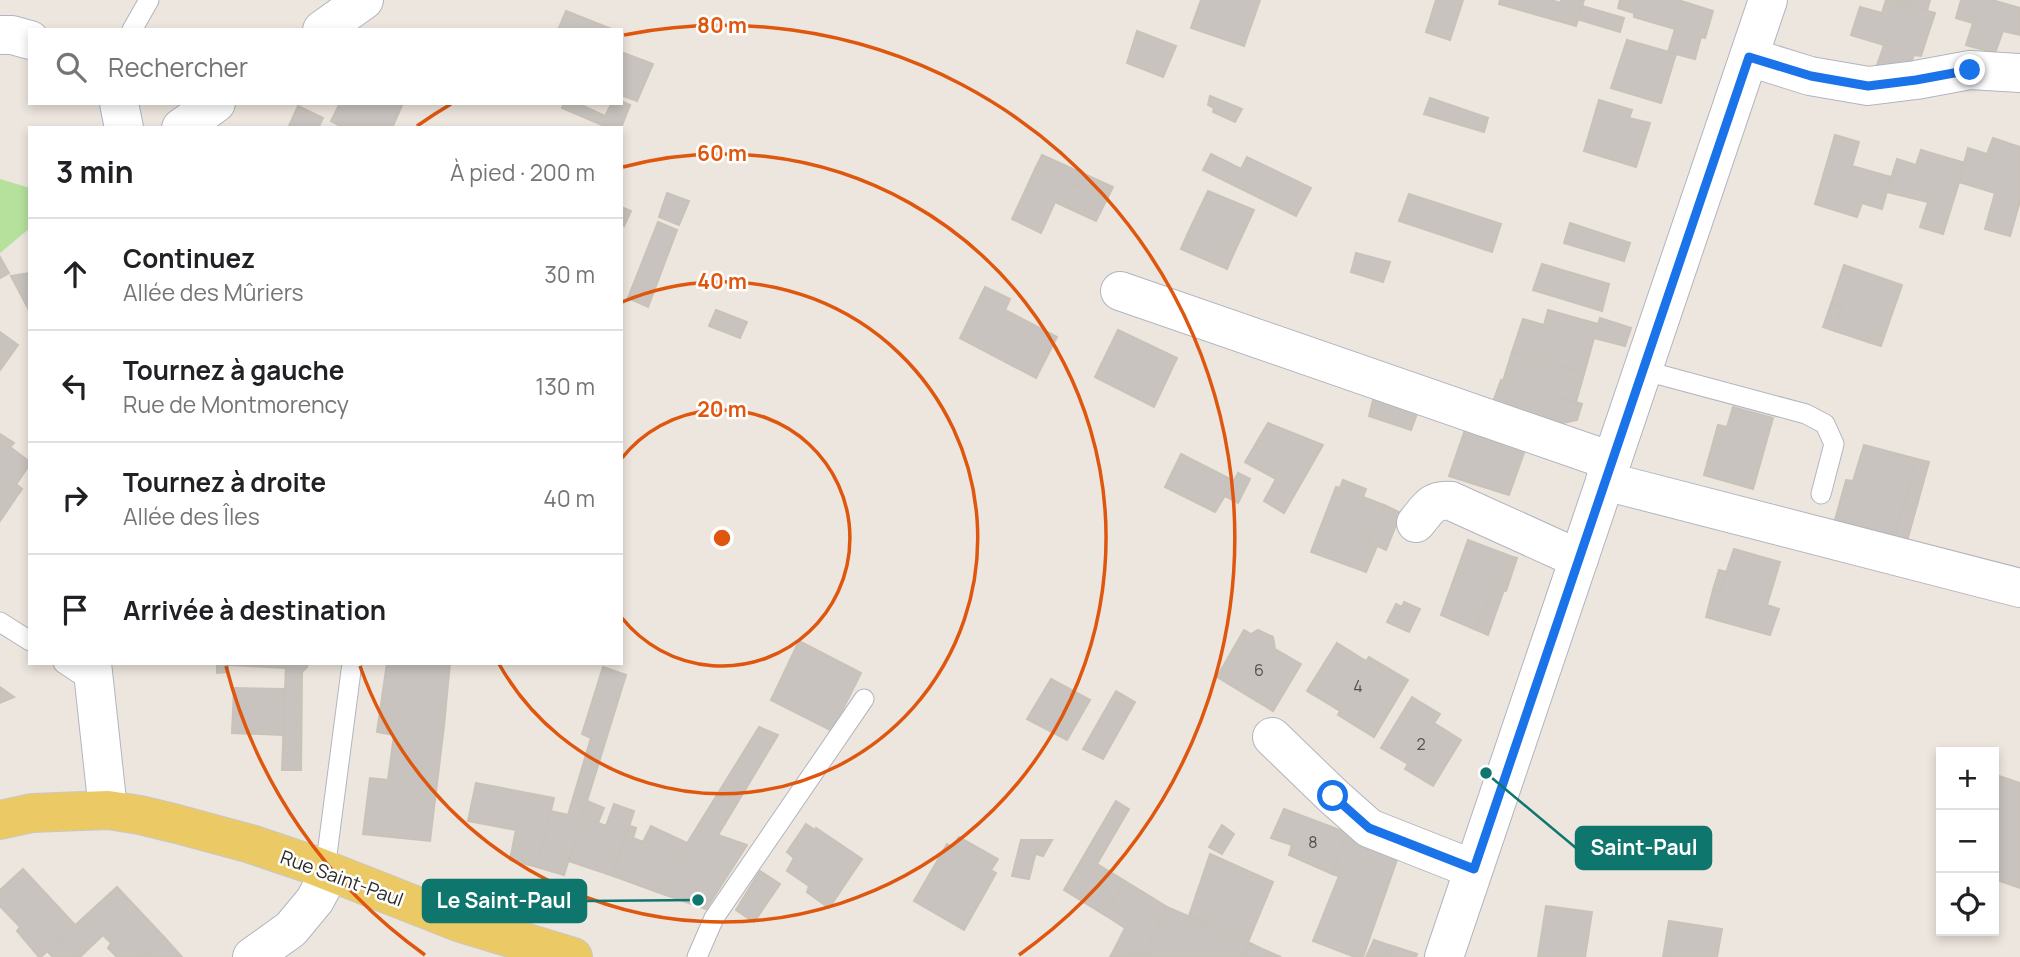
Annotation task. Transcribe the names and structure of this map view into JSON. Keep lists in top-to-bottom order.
{
  "streets": {
    "main road": ["Rue Saint-Paul"]
  },
  "places": ["Saint-Paul", "Le Saint-Paul"],
  "house_numbers": [
    "6",
    "4",
    "2",
    "8"
  ],
  "page": {
    "search": "Rechercher",
    "heading": ["3 min", "À pied · 200 m"],
    "list": [
      ["Continuez", "Allée des Mûriers", "30 m"],
      ["Tournez à gauche", "Rue de Montmorency", "130 m"],
      ["Tournez à droite", "Allée des Îles", "40 m"],
      "Arrivée à destination"
    ],
    "map_buttons": ["+", "−"]
  },
  "rings": [
    "80 m",
    "60 m",
    "40 m",
    "20 m"
  ]
}
